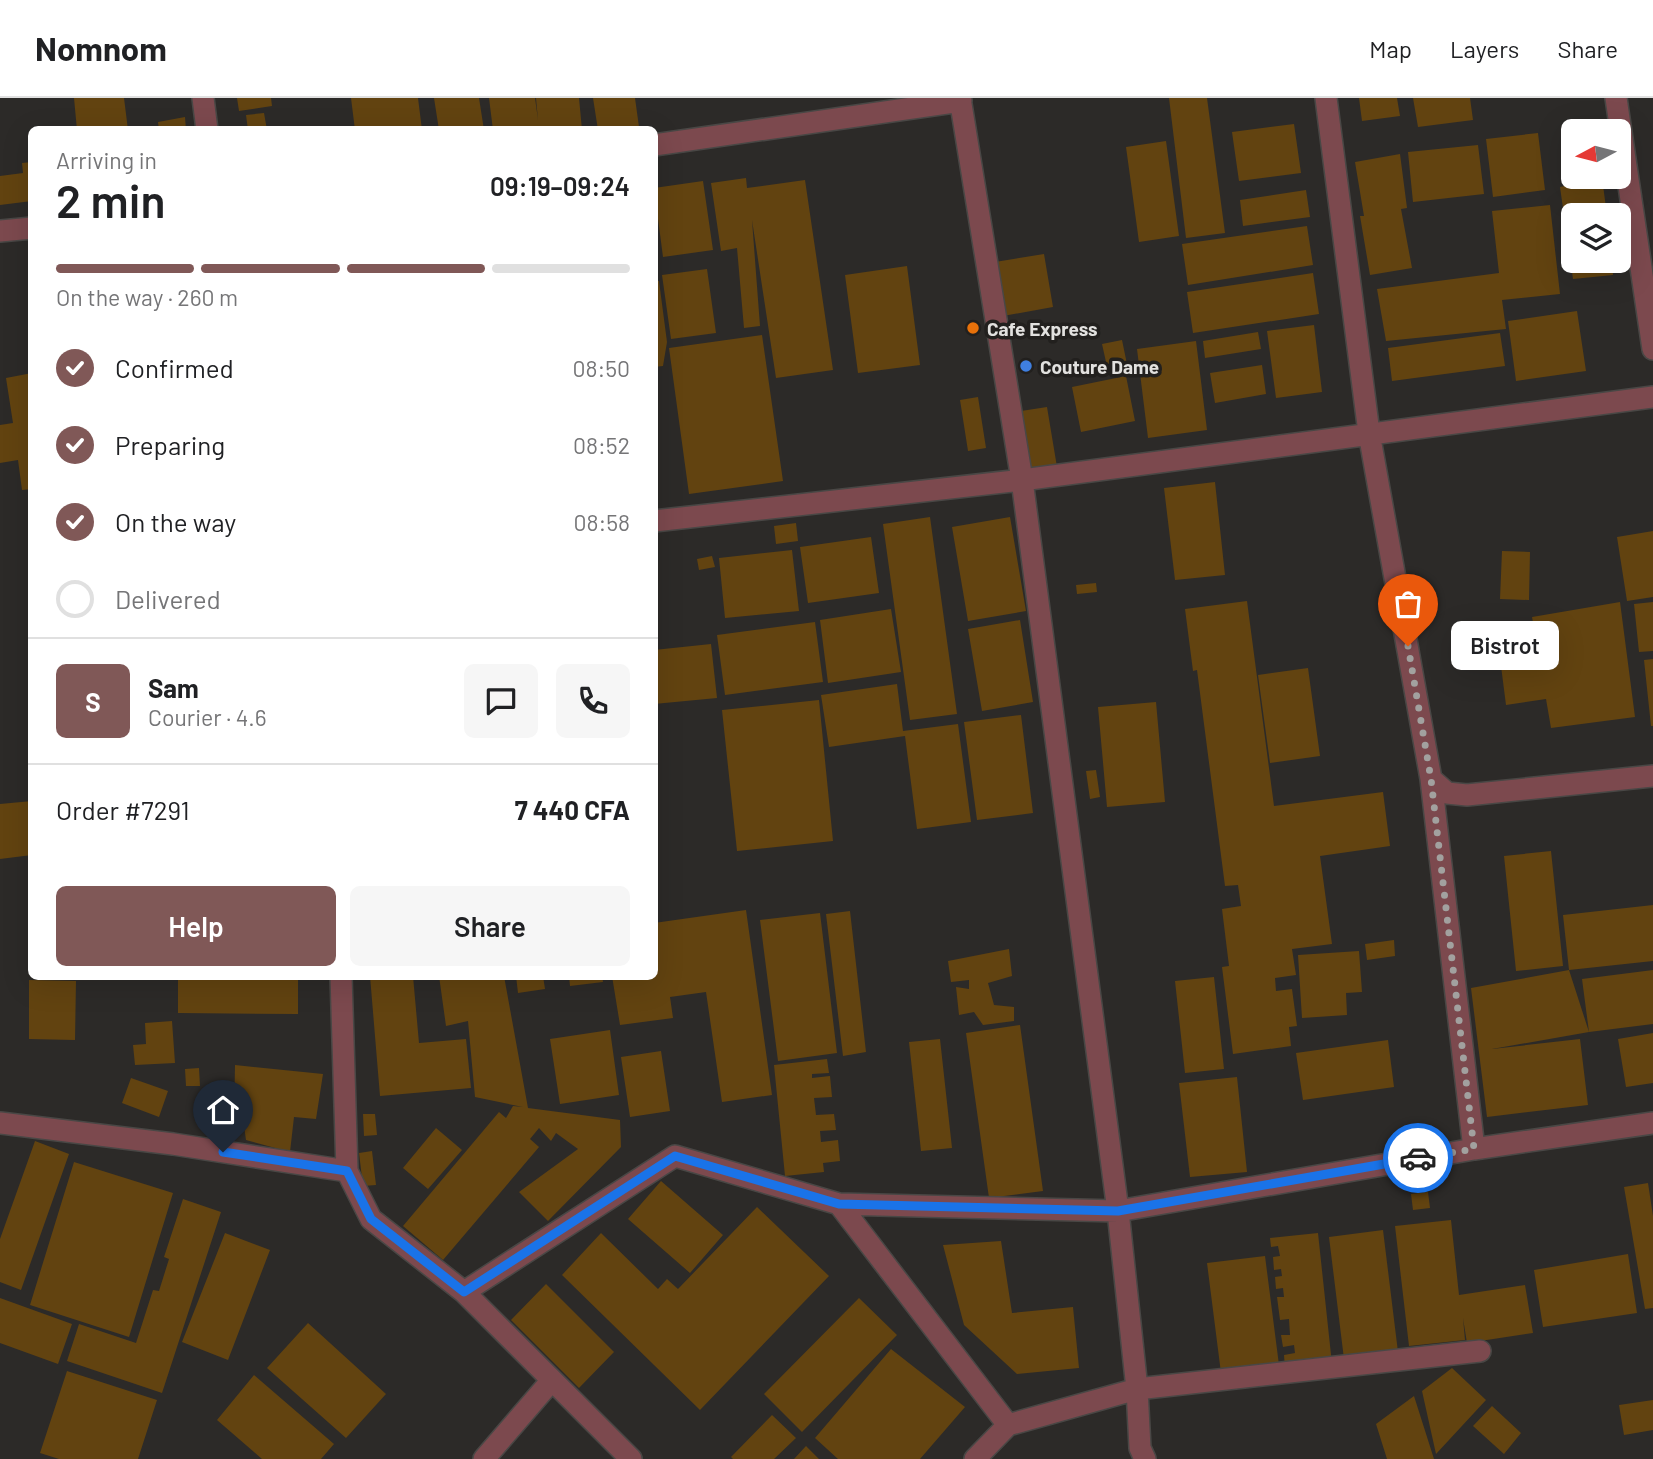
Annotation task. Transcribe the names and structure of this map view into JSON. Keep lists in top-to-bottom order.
{
  "places": ["Cafe Express", "Couture Dame", "Bistrot"],
  "north": "left",
  "page": {
    "header": "Nomnom",
    "nav": ["Map", "Layers", "Share"],
    "heading": ["2 min", "Arriving in", "09:19–09:24"],
    "panel": [
      "Sam",
      "Courier · 4.6",
      "Order #7291",
      "7 440 CFA"
    ],
    "bar": "On the way · 260 m",
    "list": [
      ["Confirmed", "08:50"],
      ["Preparing", "08:52"],
      ["On the way", "08:58"],
      "Delivered"
    ],
    "bubble": "Bistrot",
    "round": "S",
    "buttons": ["Help", "Share"]
  }
}
